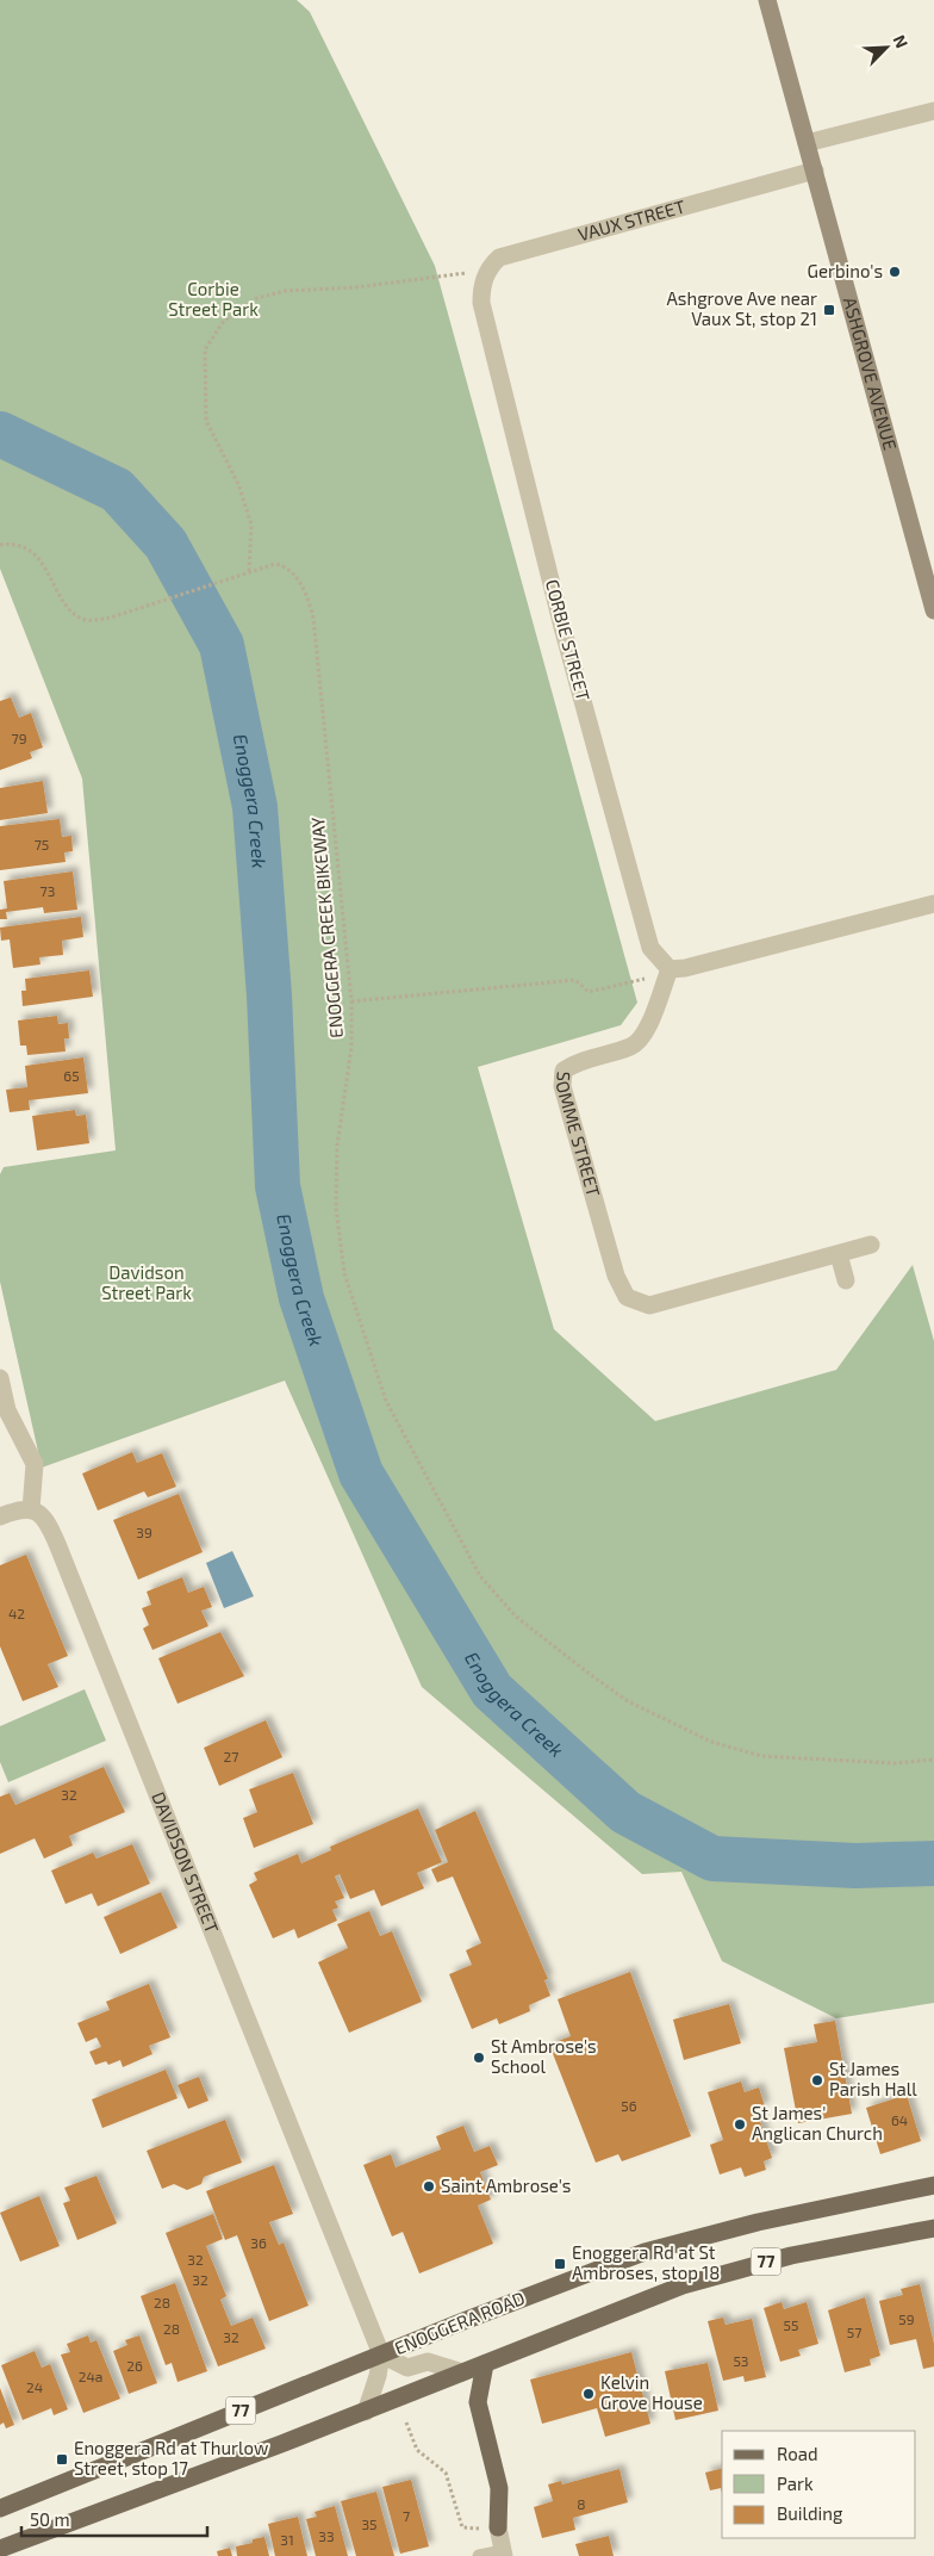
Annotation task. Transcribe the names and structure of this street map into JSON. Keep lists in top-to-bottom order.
{
  "streets": {
    "main road": ["ASHGROVE AVENUE", "77", "ENOGGERA ROAD"],
    "street": [
      "VAUX STREET",
      "CORBIE STREET",
      "SOMME STREET",
      "DAVIDSON STREET"
    ],
    "path": ["ENOGGERA CREEK BIKEWAY"]
  },
  "crossings": [
    ["VAUX STREET", "ASHGROVE AVENUE"],
    ["VAUX STREET", "CORBIE STREET"],
    ["CORBIE STREET", "SOMME STREET"],
    ["DAVIDSON STREET", "ENOGGERA ROAD"]
  ],
  "water": ["Enoggera Creek"],
  "parks": ["Corbie Street Park", "Davidson Street Park"],
  "places": {
    "other": [
      "Gerbino's",
      "St Ambrose's School",
      "St James Parish Hall",
      "St James' Anglican Church",
      "Saint Ambrose's",
      "Kelvin Grove House"
    ],
    "transit": ["Ashgrove Ave near Vaux St, stop 21", "Enoggera Rd at St Ambroses, stop 18", "Enoggera Rd at Thurlow Street, stop 17"]
  },
  "house_numbers": [
    "79",
    "75",
    "73",
    "65",
    "39",
    "42",
    "27",
    "32",
    "56",
    "64",
    "36",
    "32",
    "32",
    "28",
    "59",
    "55",
    "28",
    "57",
    "32",
    "53",
    "26",
    "24a",
    "24",
    "8",
    "7",
    "35",
    "33",
    "31"
  ],
  "legend": ["Road", "Park", "Building"],
  "scale_bar": "50 m",
  "north": "top right"
}
